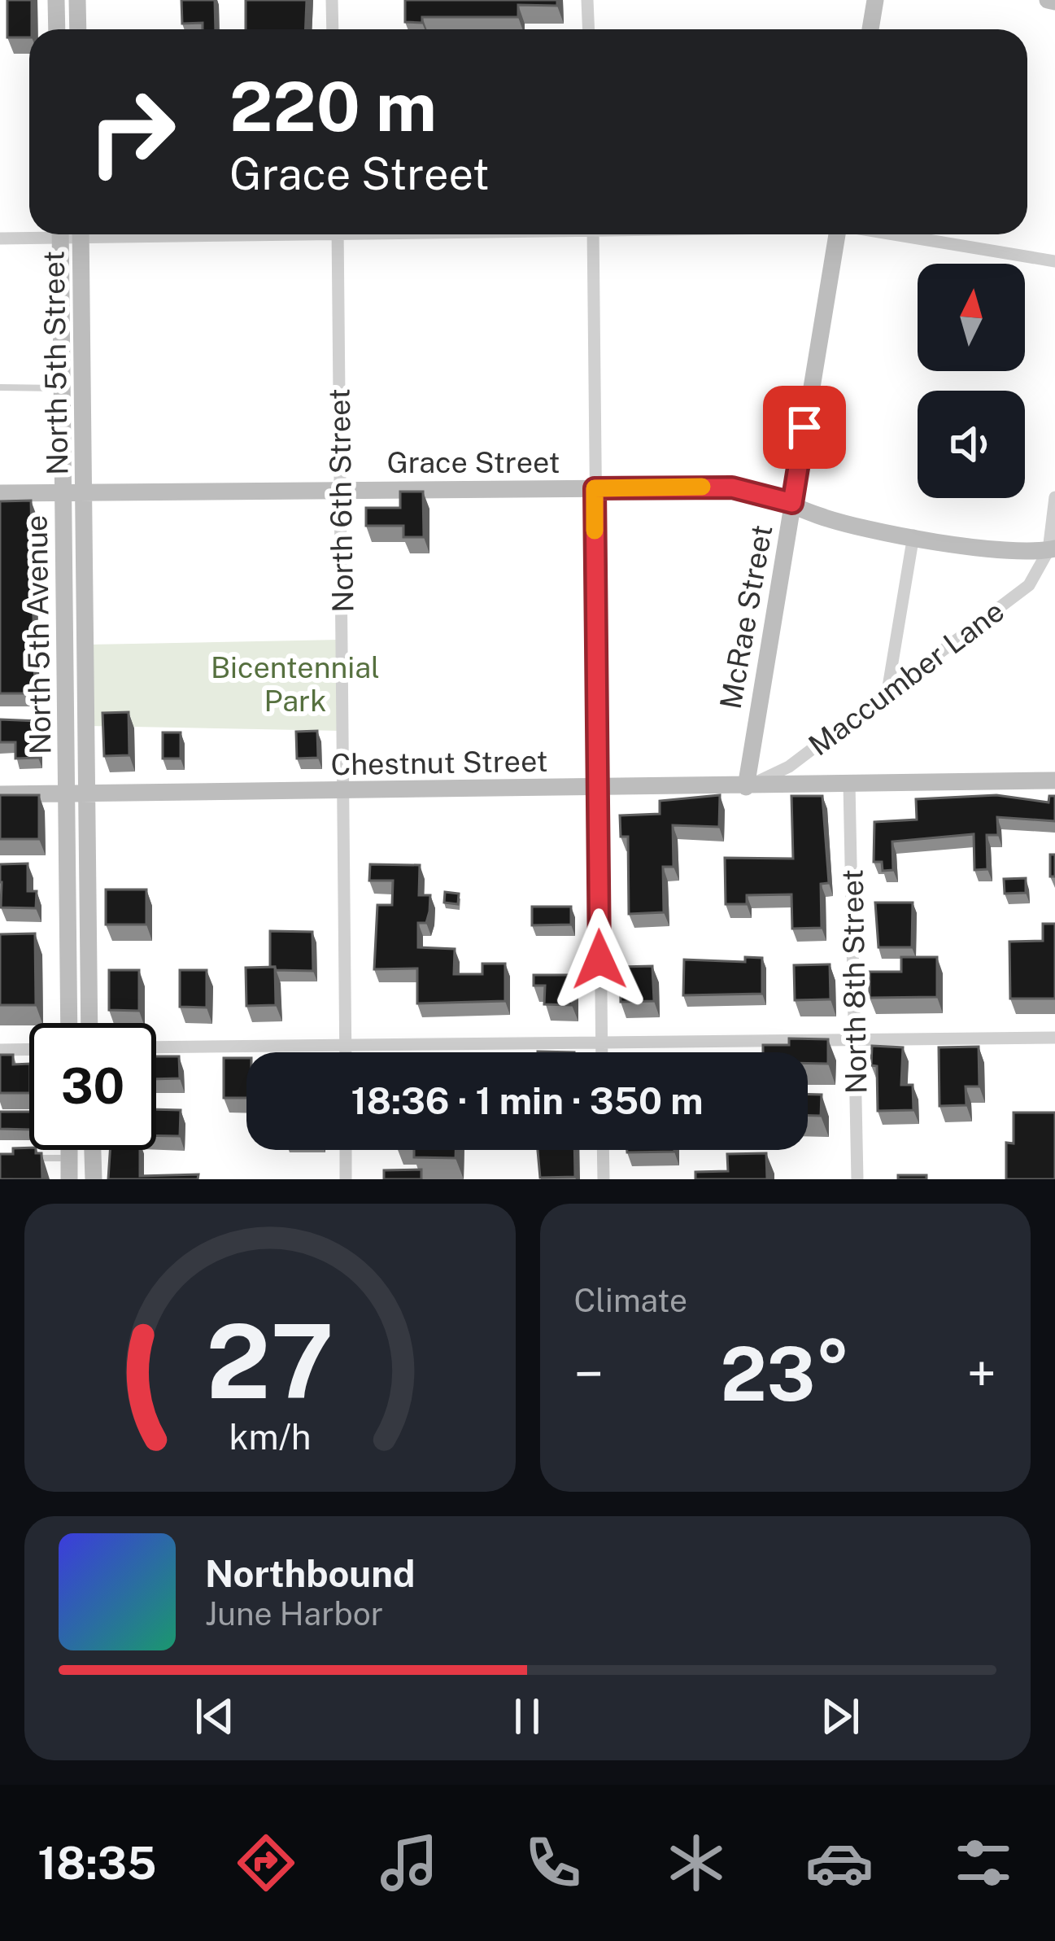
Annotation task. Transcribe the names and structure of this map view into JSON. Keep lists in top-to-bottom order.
{
  "streets": {
    "street": [
      "North 5th Street",
      "Grace Street",
      "North 6th Street",
      "McRae Street",
      "North 5th Avenue",
      "Maccumber Lane",
      "Chestnut Street",
      "North 8th Street"
    ]
  },
  "crossings": [
    ["North 5th Street", "Grace Street"],
    ["North 5th Street", "Chestnut Street"],
    ["Grace Street", "North 6th Street"],
    ["Grace Street", "McRae Street"],
    ["Grace Street", "North 5th Avenue"],
    ["Grace Street", "Maccumber Lane"],
    ["North 6th Street", "Chestnut Street"],
    ["McRae Street", "Maccumber Lane"],
    ["McRae Street", "Chestnut Street"],
    ["North 5th Avenue", "Chestnut Street"],
    ["Maccumber Lane", "Chestnut Street"],
    ["Chestnut Street", "North 8th Street"]
  ],
  "parks": ["Bicentennial Park"],
  "north": "top",
  "page": {
    "turn": ["220 m", "Grace Street"],
    "limit": "30",
    "trip": "18:36 · 1 min · 350 m",
    "tile": "Climate",
    "heat": ["−", "23°", "+"],
    "song": ["Northbound", "June Harbor"],
    "tabs": "18:35",
    "gauge": ["27", "km/h"]
  }
}
